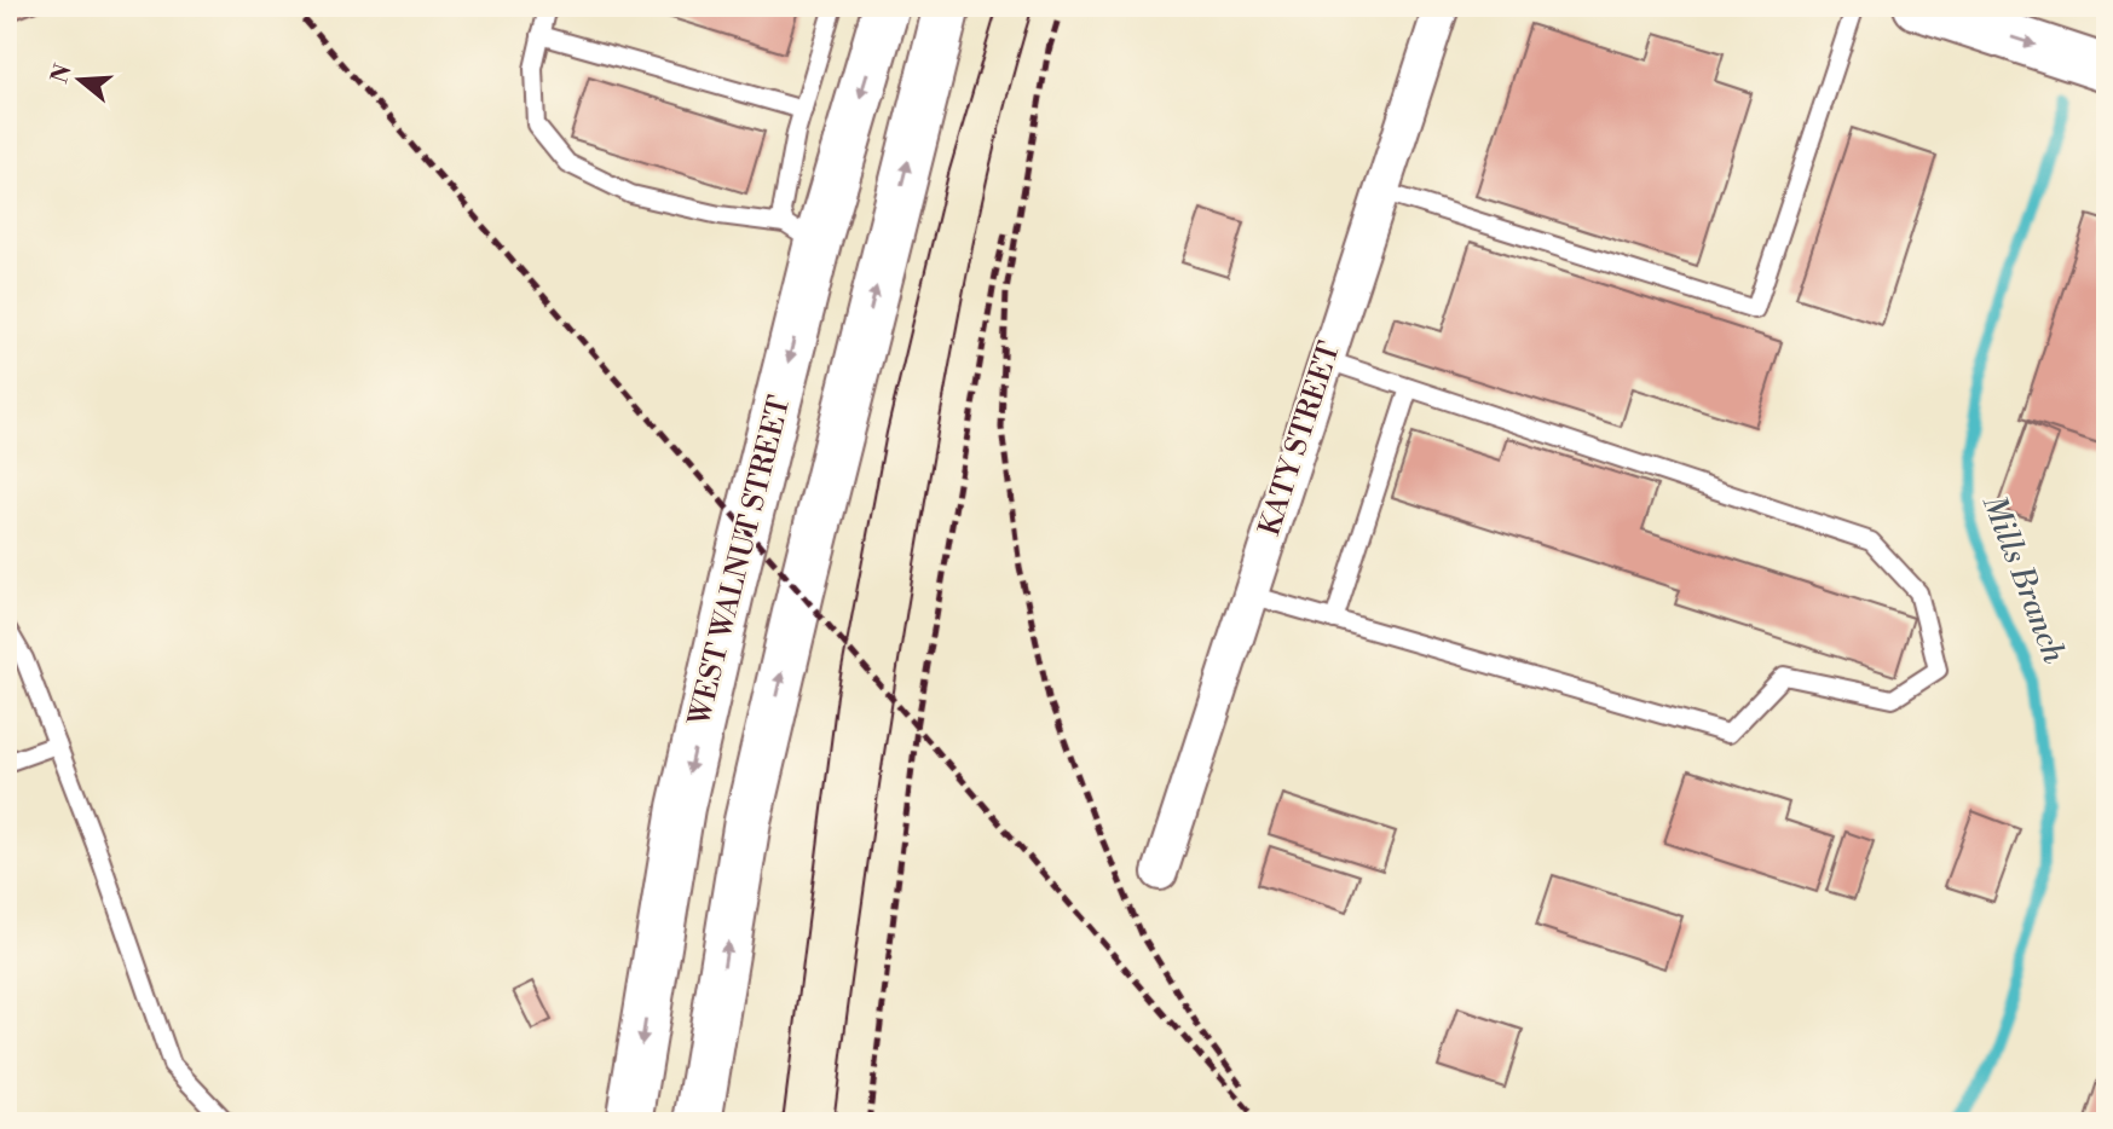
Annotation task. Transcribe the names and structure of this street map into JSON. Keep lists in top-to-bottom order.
{
  "streets": {
    "main road": ["WEST WALNUT STREET"],
    "street": ["KATY STREET"]
  },
  "water": ["Mills Branch"],
  "north": "left"
}
